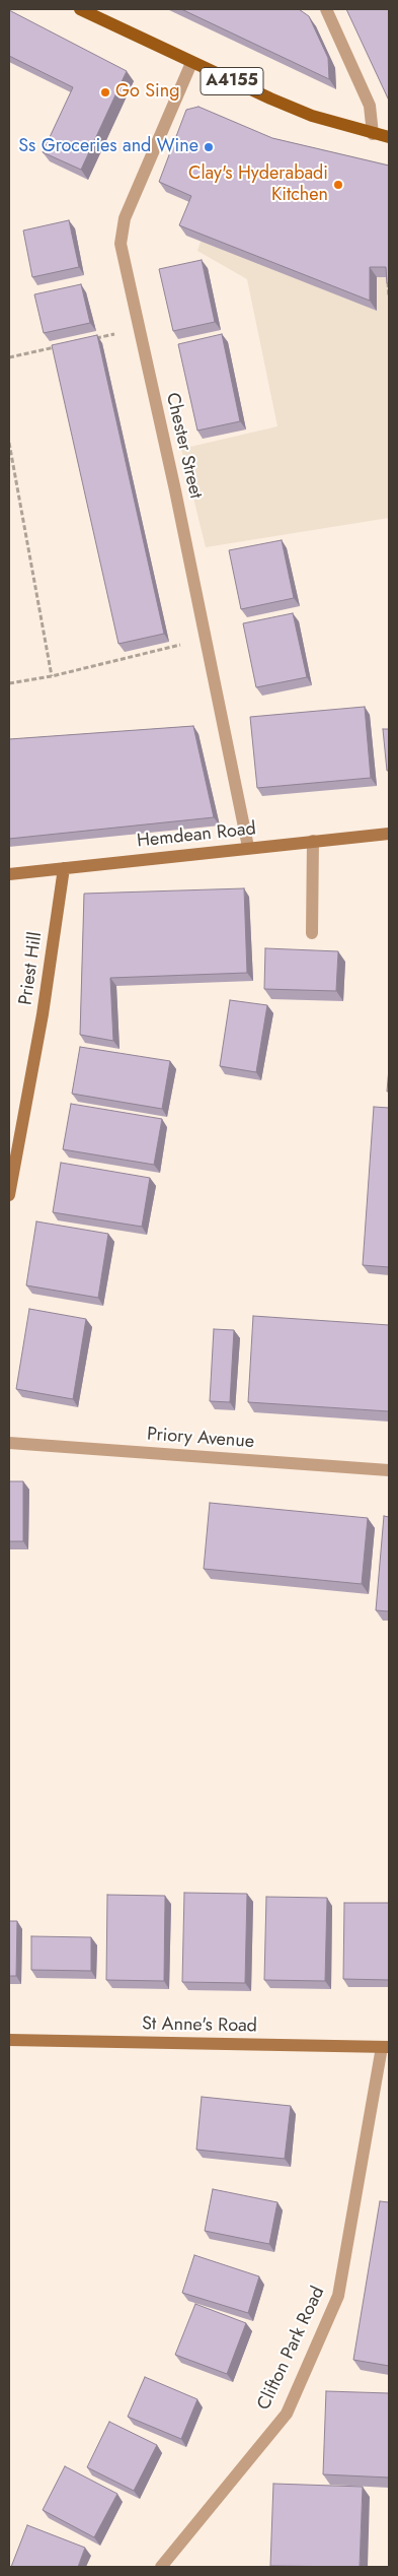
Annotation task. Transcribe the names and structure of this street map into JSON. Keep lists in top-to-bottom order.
{
  "streets": {
    "main road": ["A4155"],
    "street": [
      "Chester Street",
      "Hemdean Road",
      "Priest Hill",
      "Priory Avenue",
      "St Anne's Road",
      "Clifton Park Road"
    ]
  },
  "crossings": [
    ["A4155", "Chester Street"],
    ["Chester Street", "Hemdean Road"],
    ["Hemdean Road", "Priest Hill"],
    ["St Anne's Road", "Clifton Park Road"]
  ],
  "places": ["Go Sing", "Ss Groceries and Wine", "Clay's Hyderabadi Kitchen"]
}
